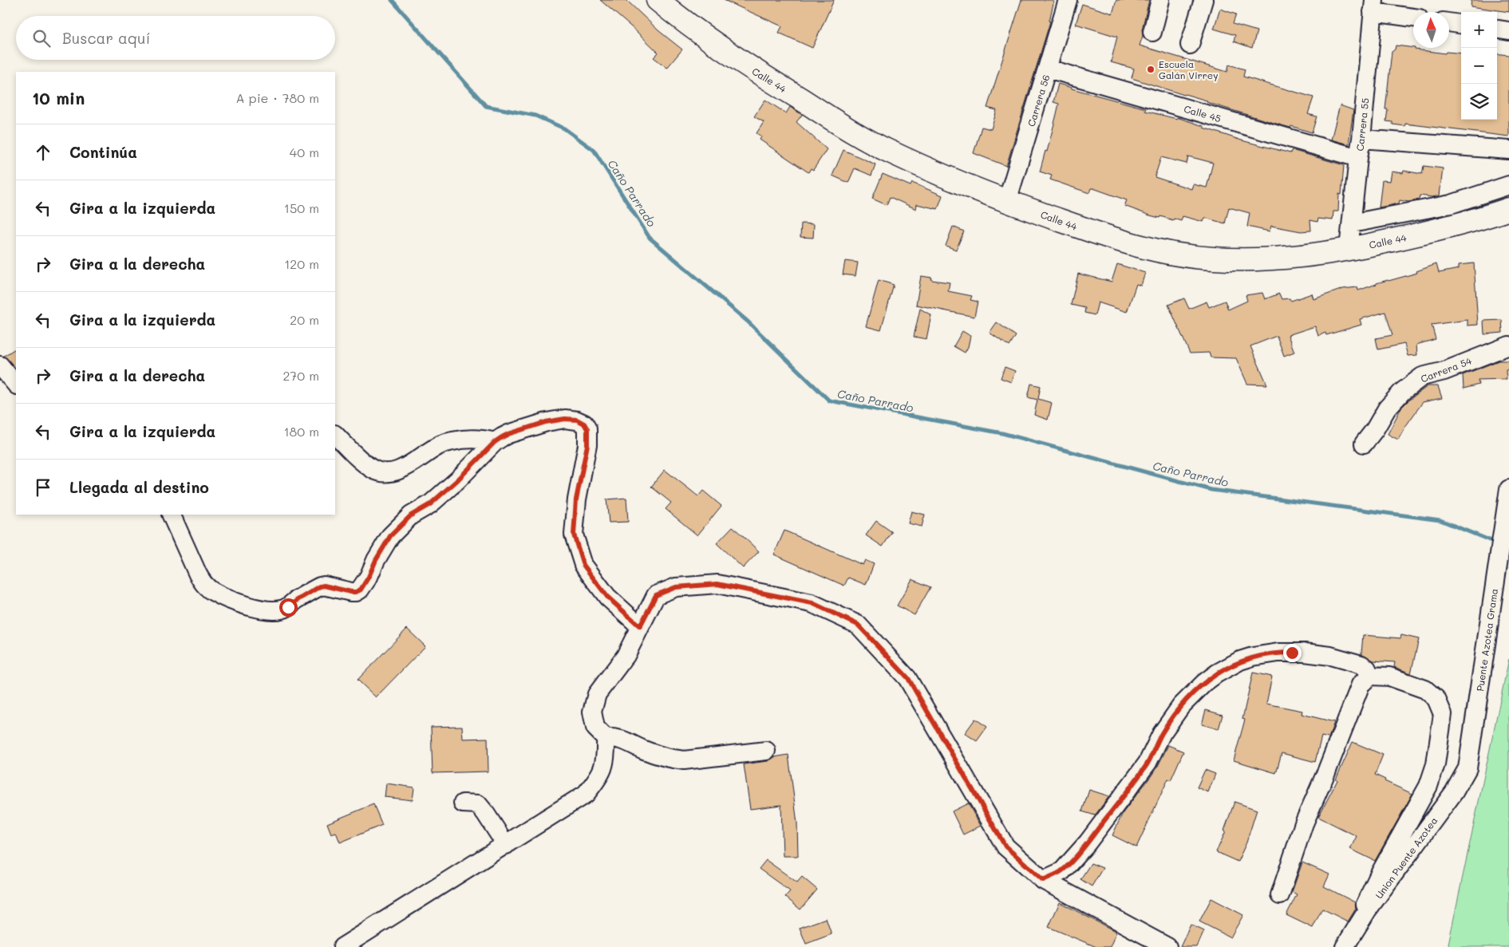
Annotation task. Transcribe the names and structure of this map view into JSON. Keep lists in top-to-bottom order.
{
  "streets": {
    "main road": ["Calle 44"],
    "street": [
      "Carrera 56",
      "Calle 45",
      "Carrera 55",
      "Carrera 54",
      "Puente Azotea Grama",
      "Union Puente Azotea"
    ]
  },
  "crossings": [
    ["Calle 44", "Carrera 56"],
    ["Calle 44", "Carrera 55"],
    ["Carrera 56", "Calle 45"],
    ["Calle 45", "Carrera 55"],
    ["Puente Azotea Grama", "Union Puente Azotea"]
  ],
  "water": ["Caño Parrado"],
  "places": ["Escuela Galán Virrey"],
  "north": "top",
  "page": {
    "map_buttons": ["+", "−"],
    "search": "Buscar aquí",
    "heading": ["10 min", "A pie · 780 m"],
    "list": [
      ["Continúa", "40 m"],
      ["Gira a la izquierda", "150 m"],
      ["Gira a la derecha", "120 m"],
      ["Gira a la izquierda", "20 m"],
      ["Gira a la derecha", "270 m"],
      ["Gira a la izquierda", "180 m"],
      "Llegada al destino"
    ]
  }
}
